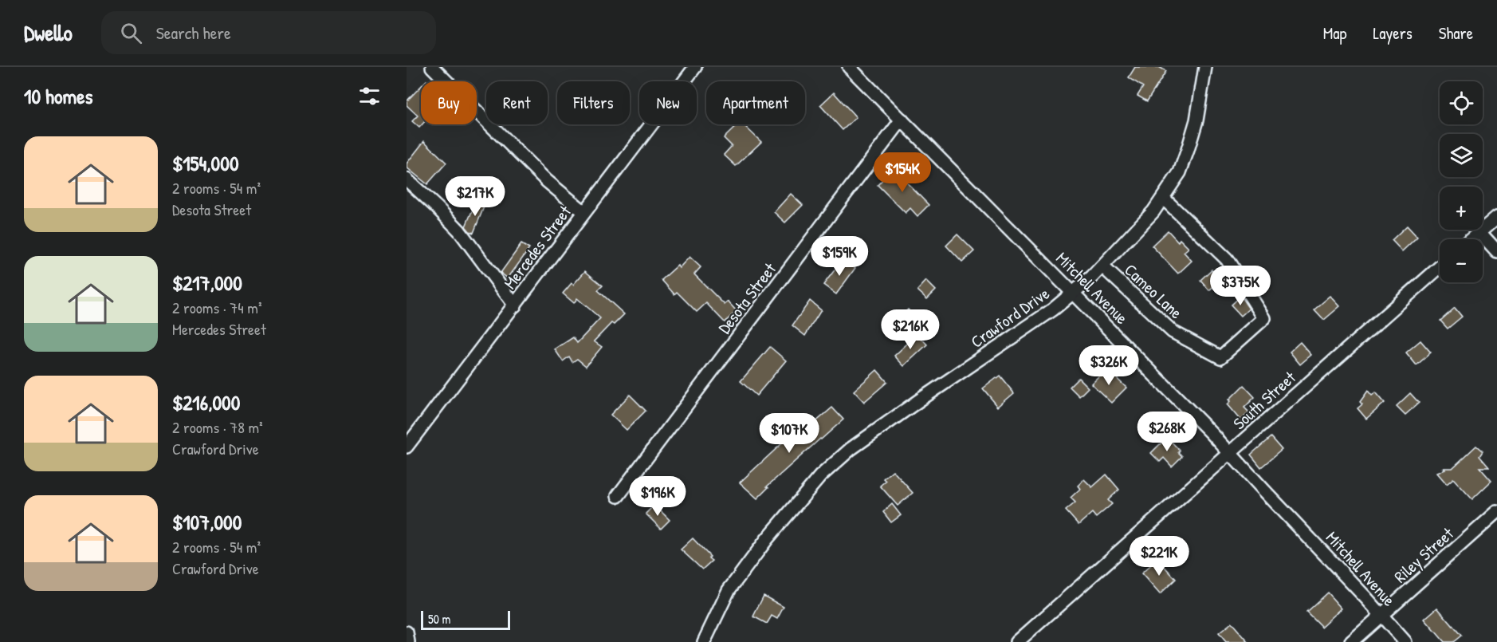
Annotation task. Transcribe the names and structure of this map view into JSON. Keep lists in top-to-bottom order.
{
  "streets": {
    "street": [
      "Mercedes Street",
      "Mitchell Avenue",
      "Cameo Lane",
      "Desota Street",
      "Crawford Drive",
      "South Street",
      "Riley Street"
    ]
  },
  "crossings": [
    ["Mitchell Avenue", "Desota Street"],
    ["Mitchell Avenue", "Crawford Drive"],
    ["Mitchell Avenue", "South Street"],
    ["Mitchell Avenue", "Riley Street"],
    ["Cameo Lane", "Crawford Drive"]
  ],
  "scale_bar": "50 m",
  "page": {
    "header": "Dwello",
    "search": "Search here",
    "nav": ["Map", "Layers", "Share"],
    "heading": "10 homes",
    "map_buttons": ["+", "−"],
    "chip": [
      "Buy",
      "Rent",
      "Filters",
      "New",
      "Apartment"
    ],
    "list": [
      {
        "name": "$154,000",
        "note": "2 rooms · 54 m² · Desota Street"
      },
      {
        "name": "$217,000",
        "note": "2 rooms · 74 m² · Mercedes Street"
      },
      {
        "name": "$216,000",
        "note": "2 rooms · 78 m² · Crawford Drive"
      },
      {
        "name": "$107,000",
        "note": "2 rooms · 54 m² · Crawford Drive"
      }
    ],
    "price": [
      "$154K",
      "$217K",
      "$159K",
      "$375K",
      "$216K",
      "$326K",
      "$268K",
      "$107K",
      "$196K",
      "$221K"
    ],
    "scale": "50 m"
  }
}
